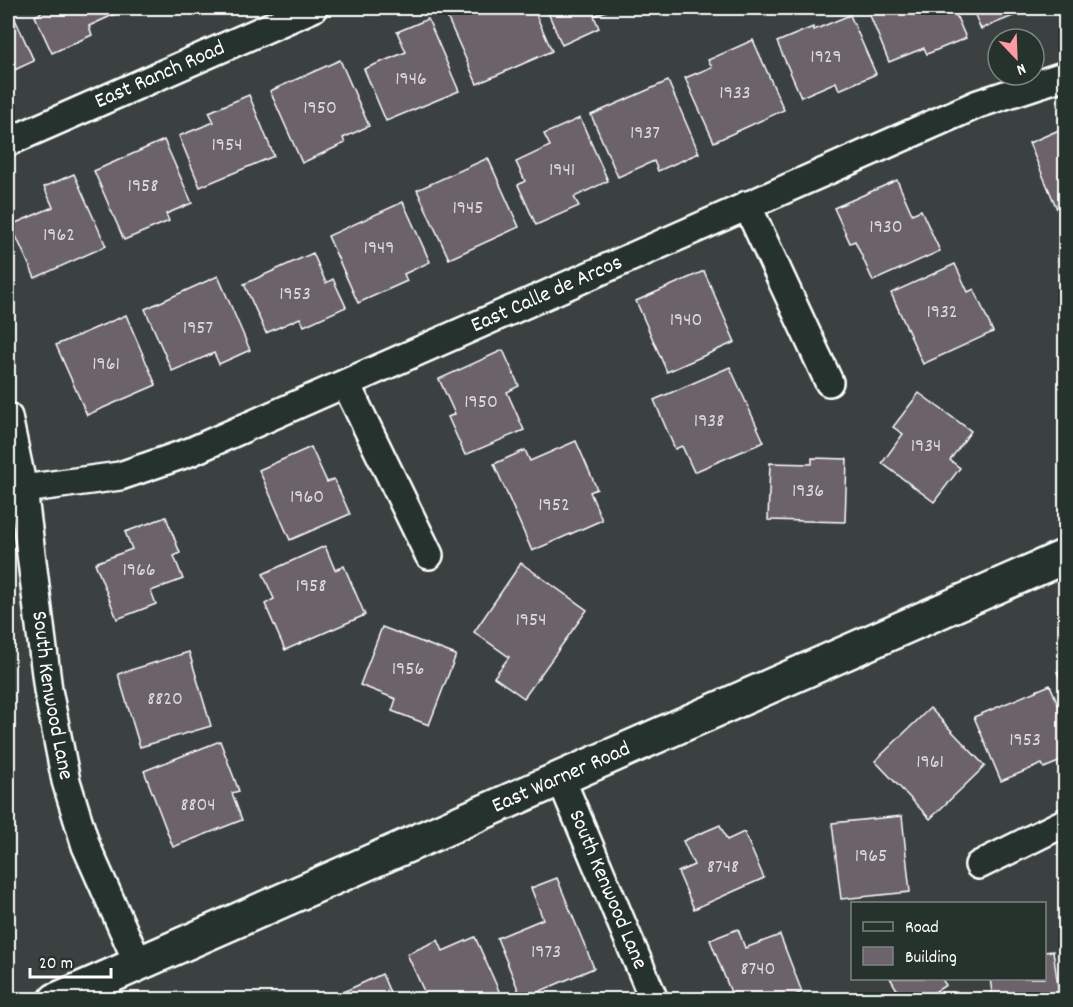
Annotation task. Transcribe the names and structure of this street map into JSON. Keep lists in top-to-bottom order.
{
  "streets": {
    "main road": ["East Warner Road"],
    "street": ["East Ranch Road", "East Calle de Arcos", "South Kenwood Lane"]
  },
  "crossings": [
    ["East Calle de Arcos", "South Kenwood Lane"],
    ["South Kenwood Lane", "East Warner Road"]
  ],
  "house_numbers": [
    "1929",
    "1946",
    "1933",
    "1950",
    "1937",
    "1954",
    "1941",
    "1958",
    "1945",
    "1930",
    "1962",
    "1949",
    "1953",
    "1932",
    "1940",
    "1957",
    "1961",
    "1950",
    "1938",
    "1934",
    "1936",
    "1960",
    "1952",
    "1966",
    "1958",
    "1954",
    "1956",
    "8820",
    "1953",
    "1961",
    "8804",
    "1965",
    "8748",
    "1973",
    "8740"
  ],
  "legend": ["Road", "Building"],
  "scale_bar": "20 m",
  "north": "bottom right"
}
